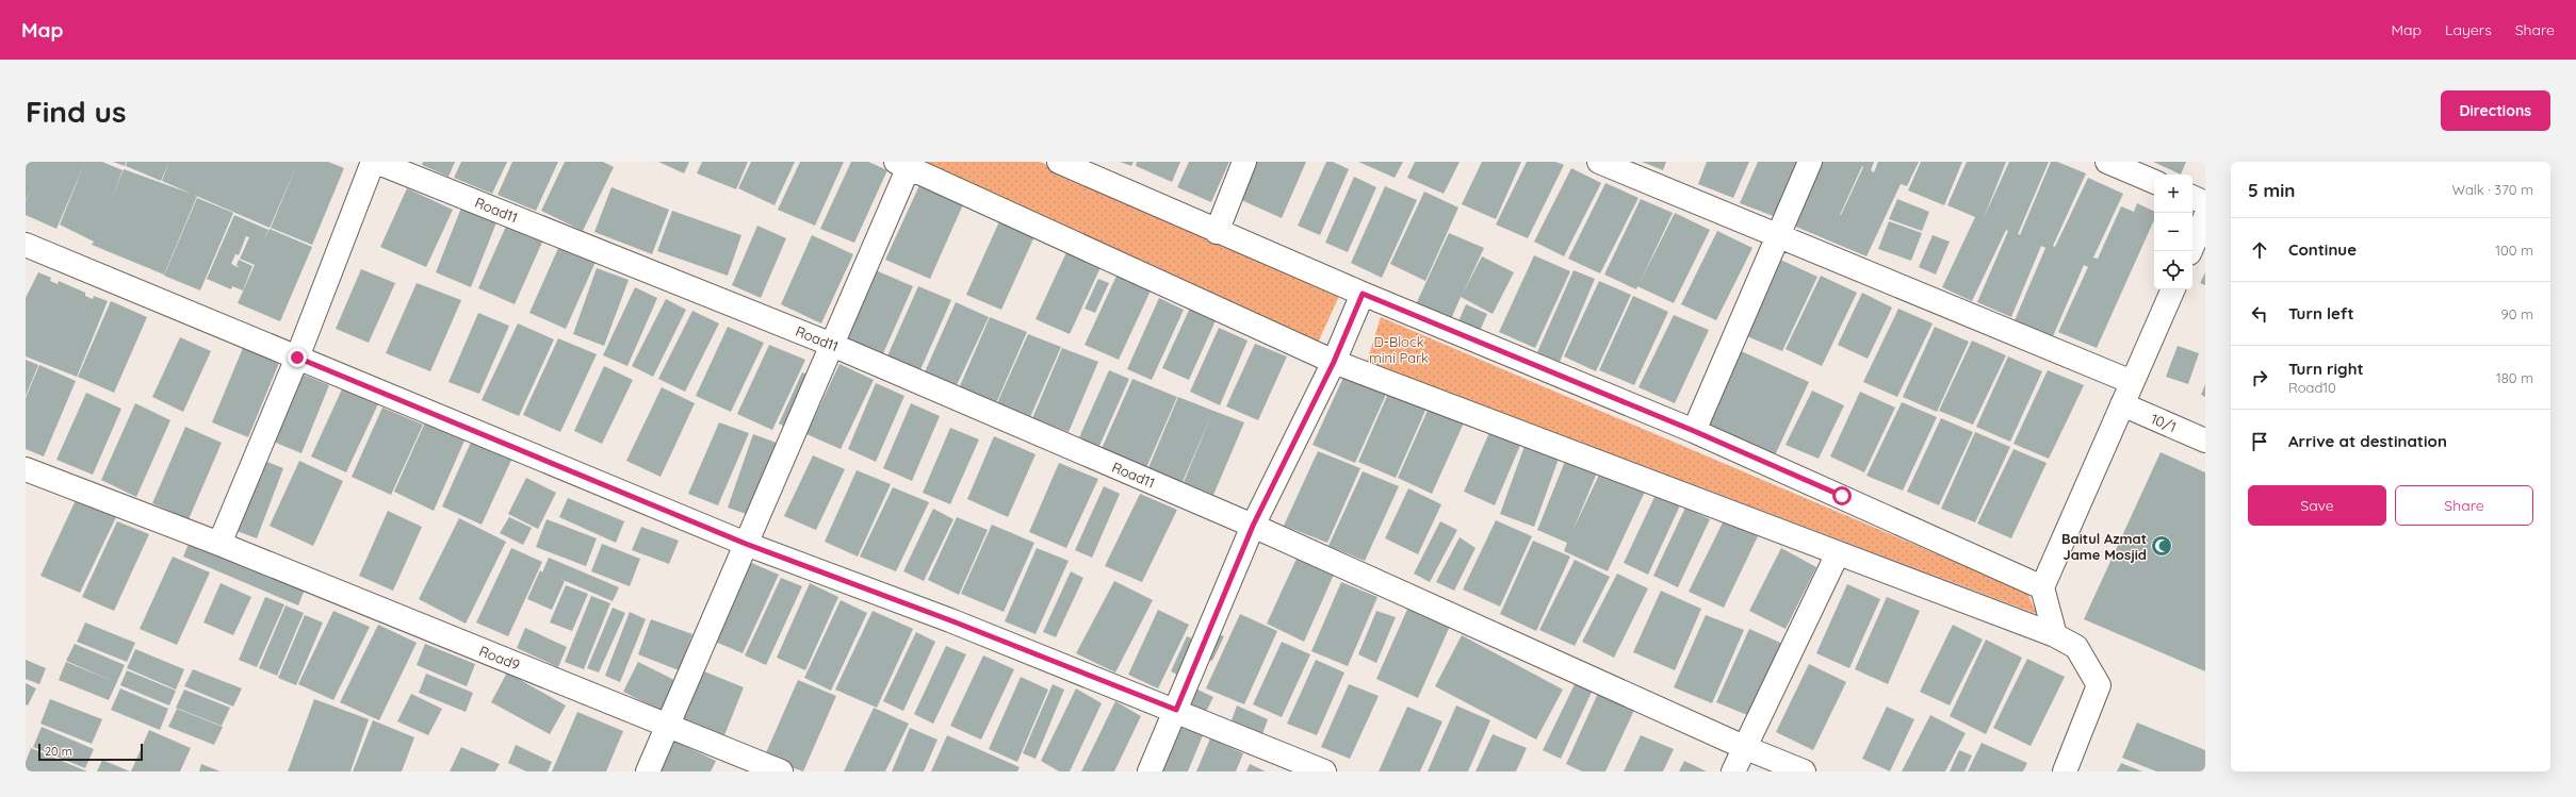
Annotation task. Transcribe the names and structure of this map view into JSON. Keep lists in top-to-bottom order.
{
  "streets": {
    "street": ["Road11", "10/1", "Road9"]
  },
  "parks": ["D-Block mini Park"],
  "places": {
    "mosque": ["Baitul Azmat Jame Mosjid"]
  },
  "scale_bar": "20 m",
  "page": {
    "header": "Map",
    "nav": ["Map", "Layers", "Share"],
    "buttons": [
      "Directions",
      ["Save", "Share"]
    ],
    "title": "Find us",
    "heading": ["5 min", "Walk · 370 m"],
    "map_buttons": ["+", "−"],
    "list": [
      ["Continue", "100 m"],
      ["Turn left", "90 m"],
      ["Turn right", "Road10", "180 m"],
      "Arrive at destination"
    ],
    "scale": "20 m"
  }
}
